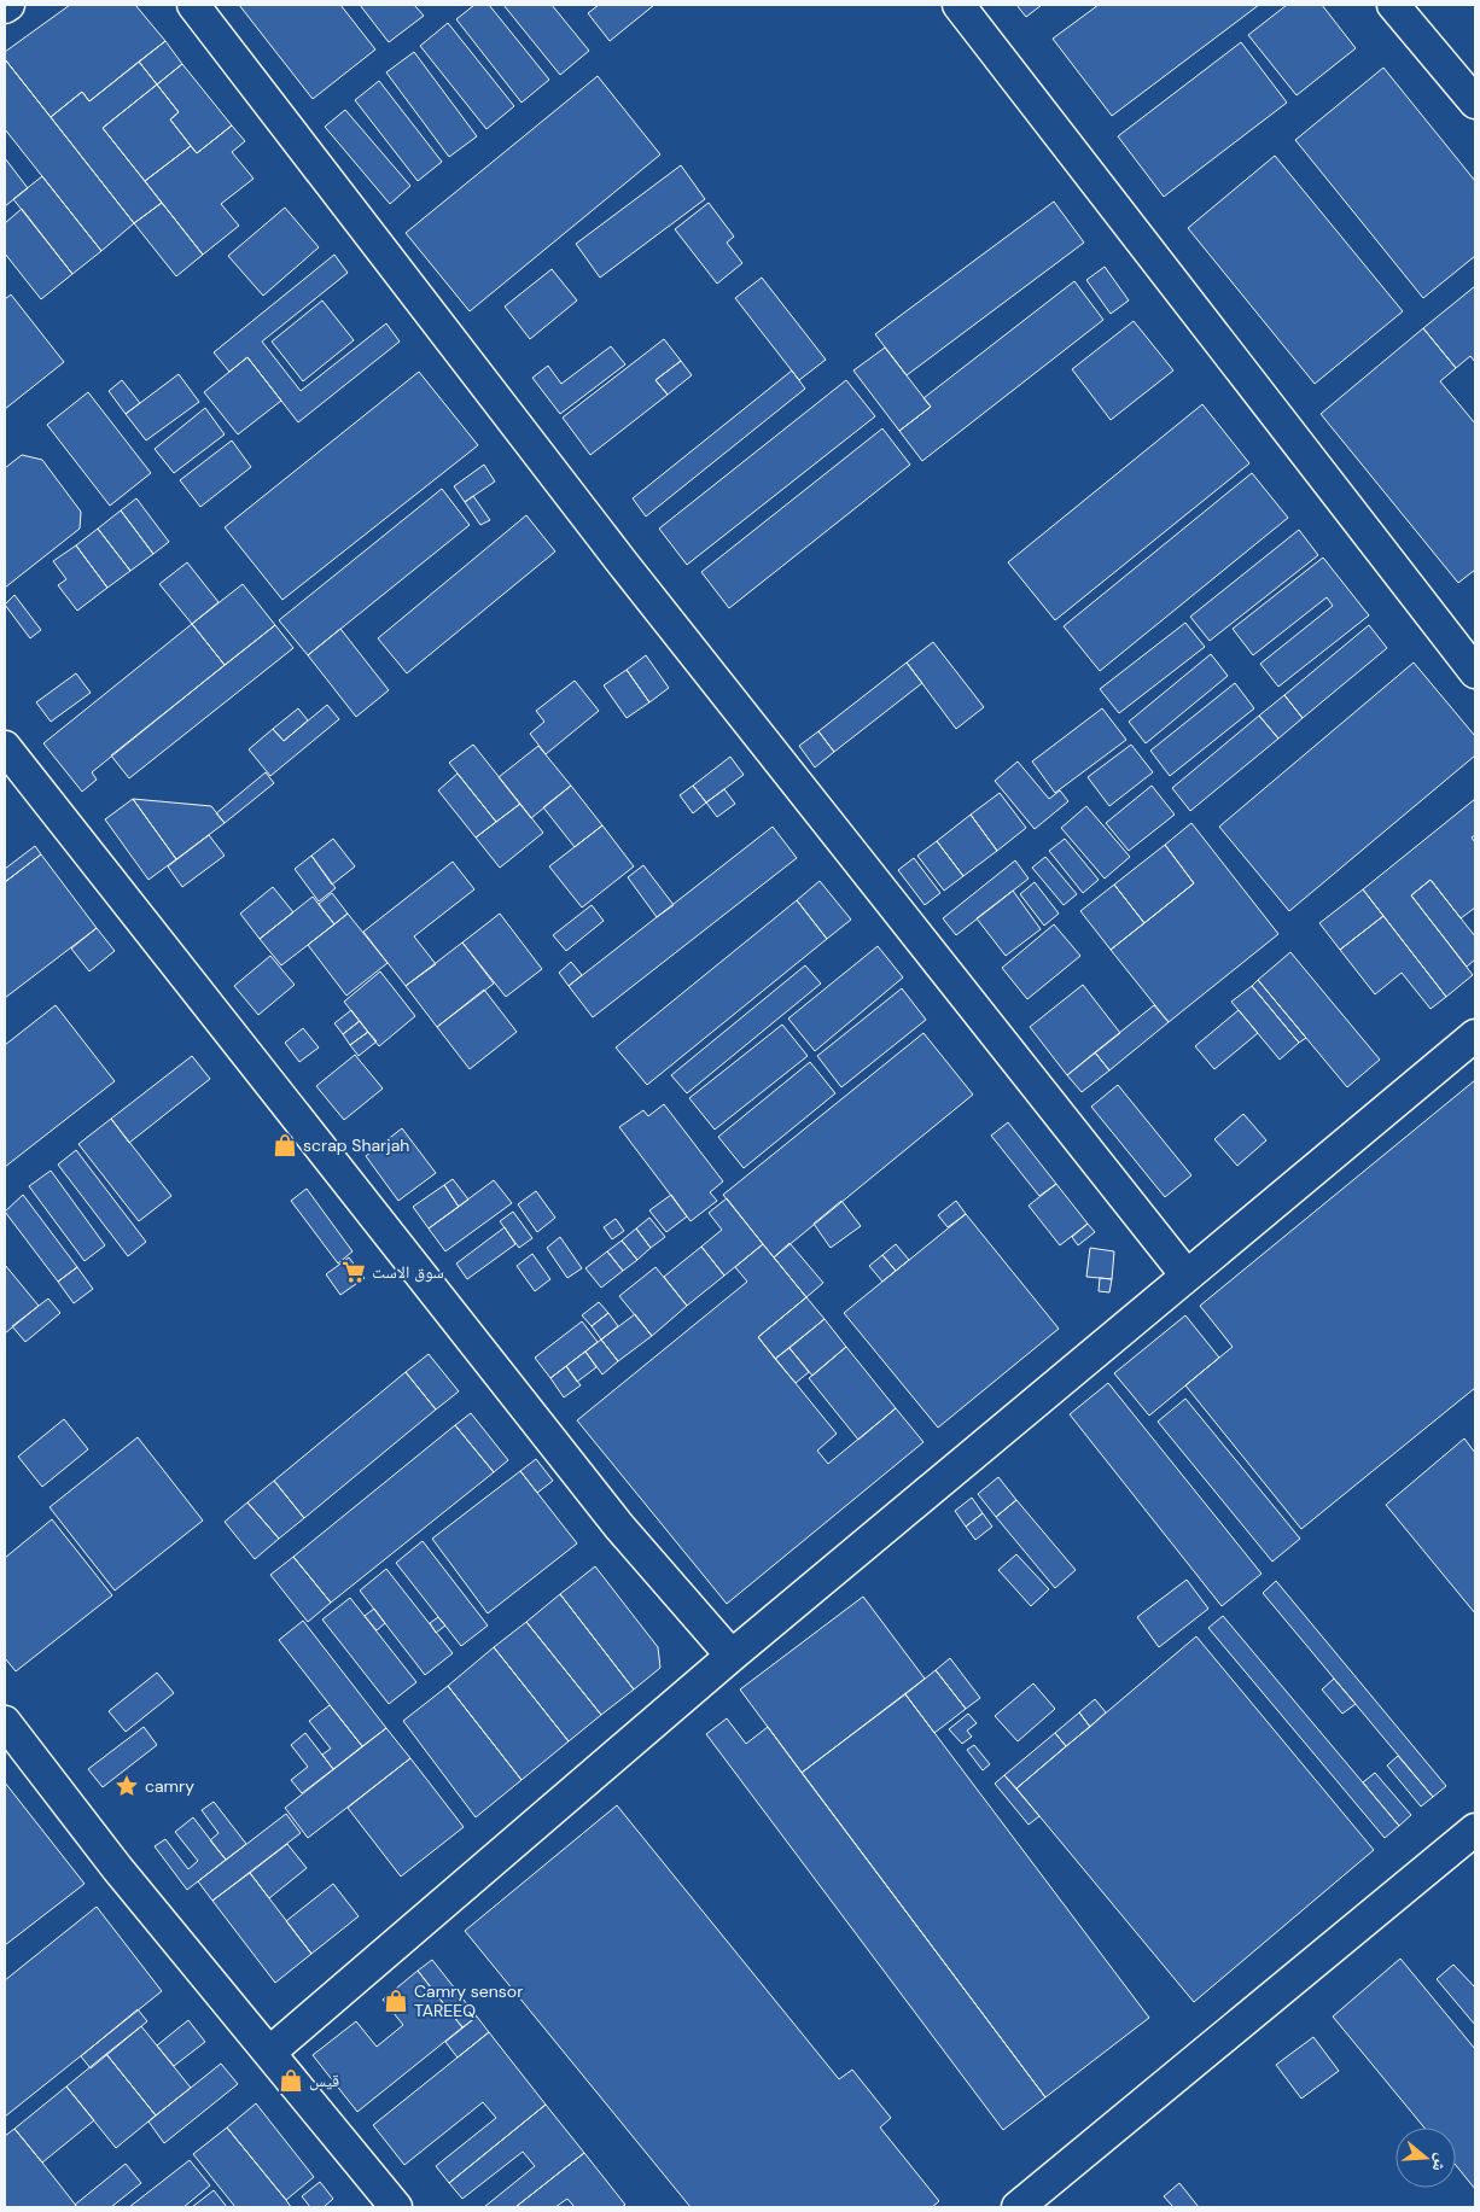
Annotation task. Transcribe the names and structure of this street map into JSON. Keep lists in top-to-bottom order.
{
  "places": {
    "shop": ["scrap Sharjah", "Camry sensor TAREEQ", "قيس"],
    "supermarket": ["سوق الاست"],
    "place": ["camry"]
  },
  "north": "right"
}
